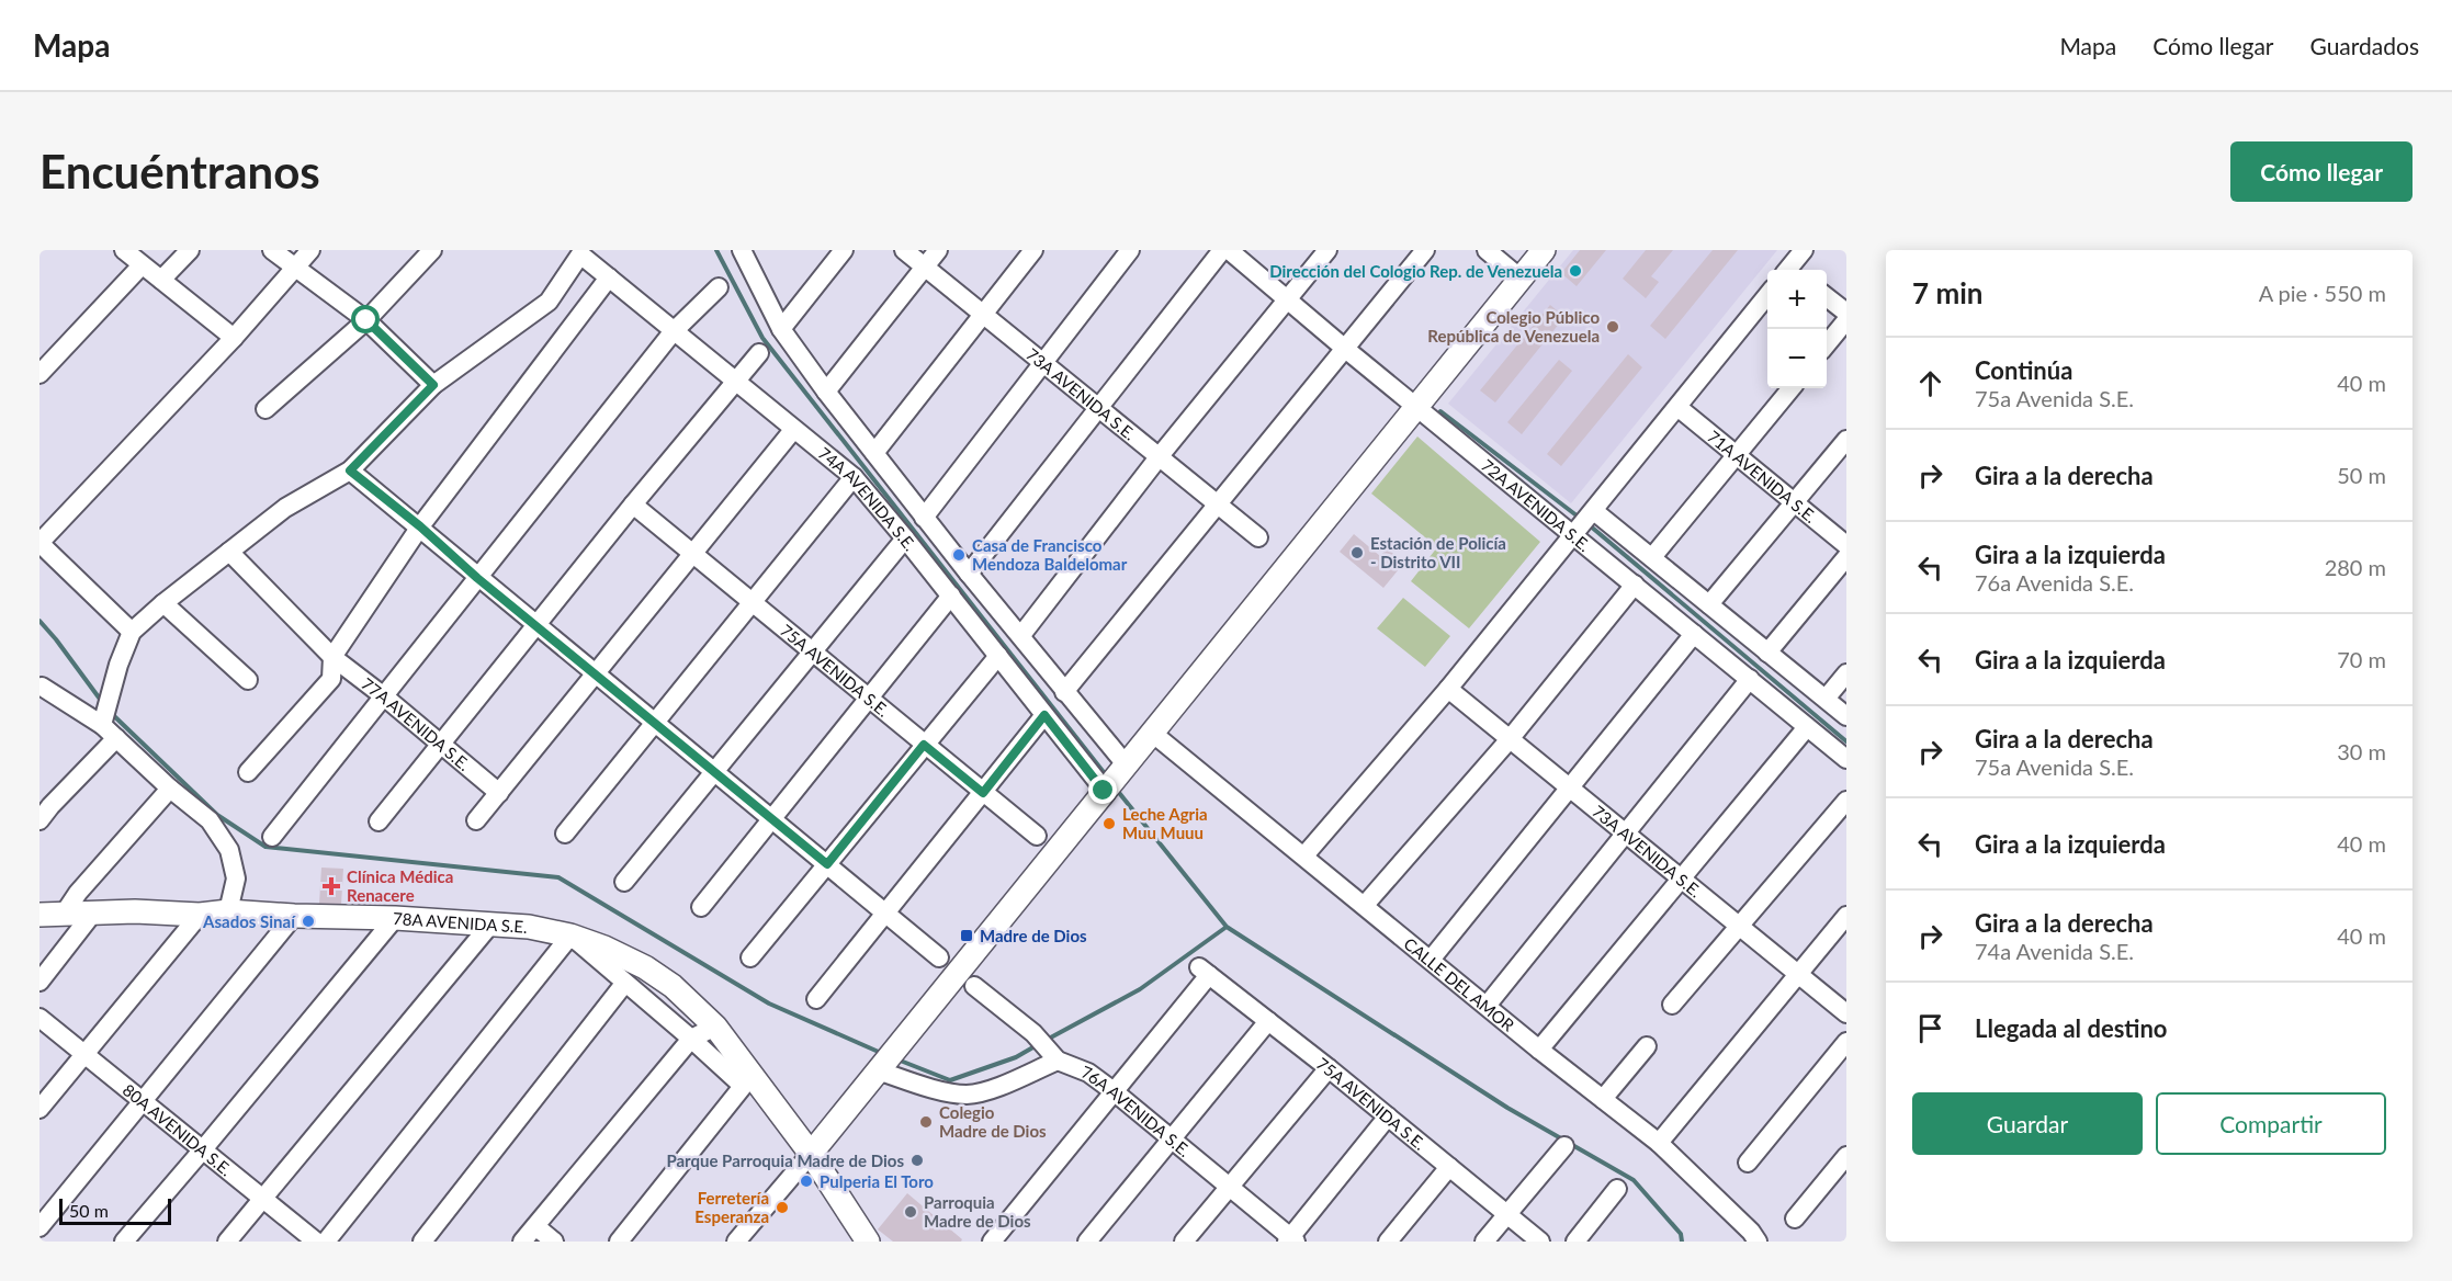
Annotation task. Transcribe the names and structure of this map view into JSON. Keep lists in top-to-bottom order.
{
  "streets": {
    "street": [
      "73A AVENIDA S.E.",
      "71A AVENIDA S.E.",
      "74A AVENIDA S.E.",
      "72A AVENIDA S.E.",
      "75A AVENIDA S.E.",
      "77A AVENIDA S.E.",
      "78A AVENIDA S.E.",
      "CALLE DEL AMOR",
      "76A AVENIDA S.E.",
      "80A AVENIDA S.E."
    ]
  },
  "crossings": [
    ["75A AVENIDA S.E.", "76A AVENIDA S.E."]
  ],
  "places": {
    "other": [
      "Dirección del Cologio Rep. de Venezuela",
      "Colegio Público República de Venezuela",
      "Estación de Policía - Distrito VII",
      "Casa de Francisco Mendoza Baldelomar",
      "Leche Agria Muu Muuu",
      "Asados Sinaí",
      "Colegio Madre de Dios",
      "Parque Parroquia Madre de Dios",
      "Pulperia El Toro",
      "Ferretería Esperanza",
      "Parroquia Madre de Dios"
    ],
    "health": ["Clínica Médica Renacere"],
    "transit": ["Madre de Dios"]
  },
  "scale_bar": "50 m",
  "page": {
    "header": "Mapa",
    "nav": ["Mapa", "Cómo llegar", "Guardados"],
    "buttons": [
      "Cómo llegar",
      ["Guardar", "Compartir"]
    ],
    "title": "Encuéntranos",
    "heading": ["7 min", "A pie · 550 m"],
    "map_buttons": ["+", "−"],
    "list": [
      ["Continúa", "75a Avenida S.E.", "40 m"],
      ["Gira a la derecha", "50 m"],
      ["Gira a la izquierda", "76a Avenida S.E.", "280 m"],
      ["Gira a la izquierda", "70 m"],
      ["Gira a la derecha", "75a Avenida S.E.", "30 m"],
      ["Gira a la izquierda", "40 m"],
      ["Gira a la derecha", "74a Avenida S.E.", "40 m"],
      "Llegada al destino"
    ],
    "scale": "50 m"
  }
}
